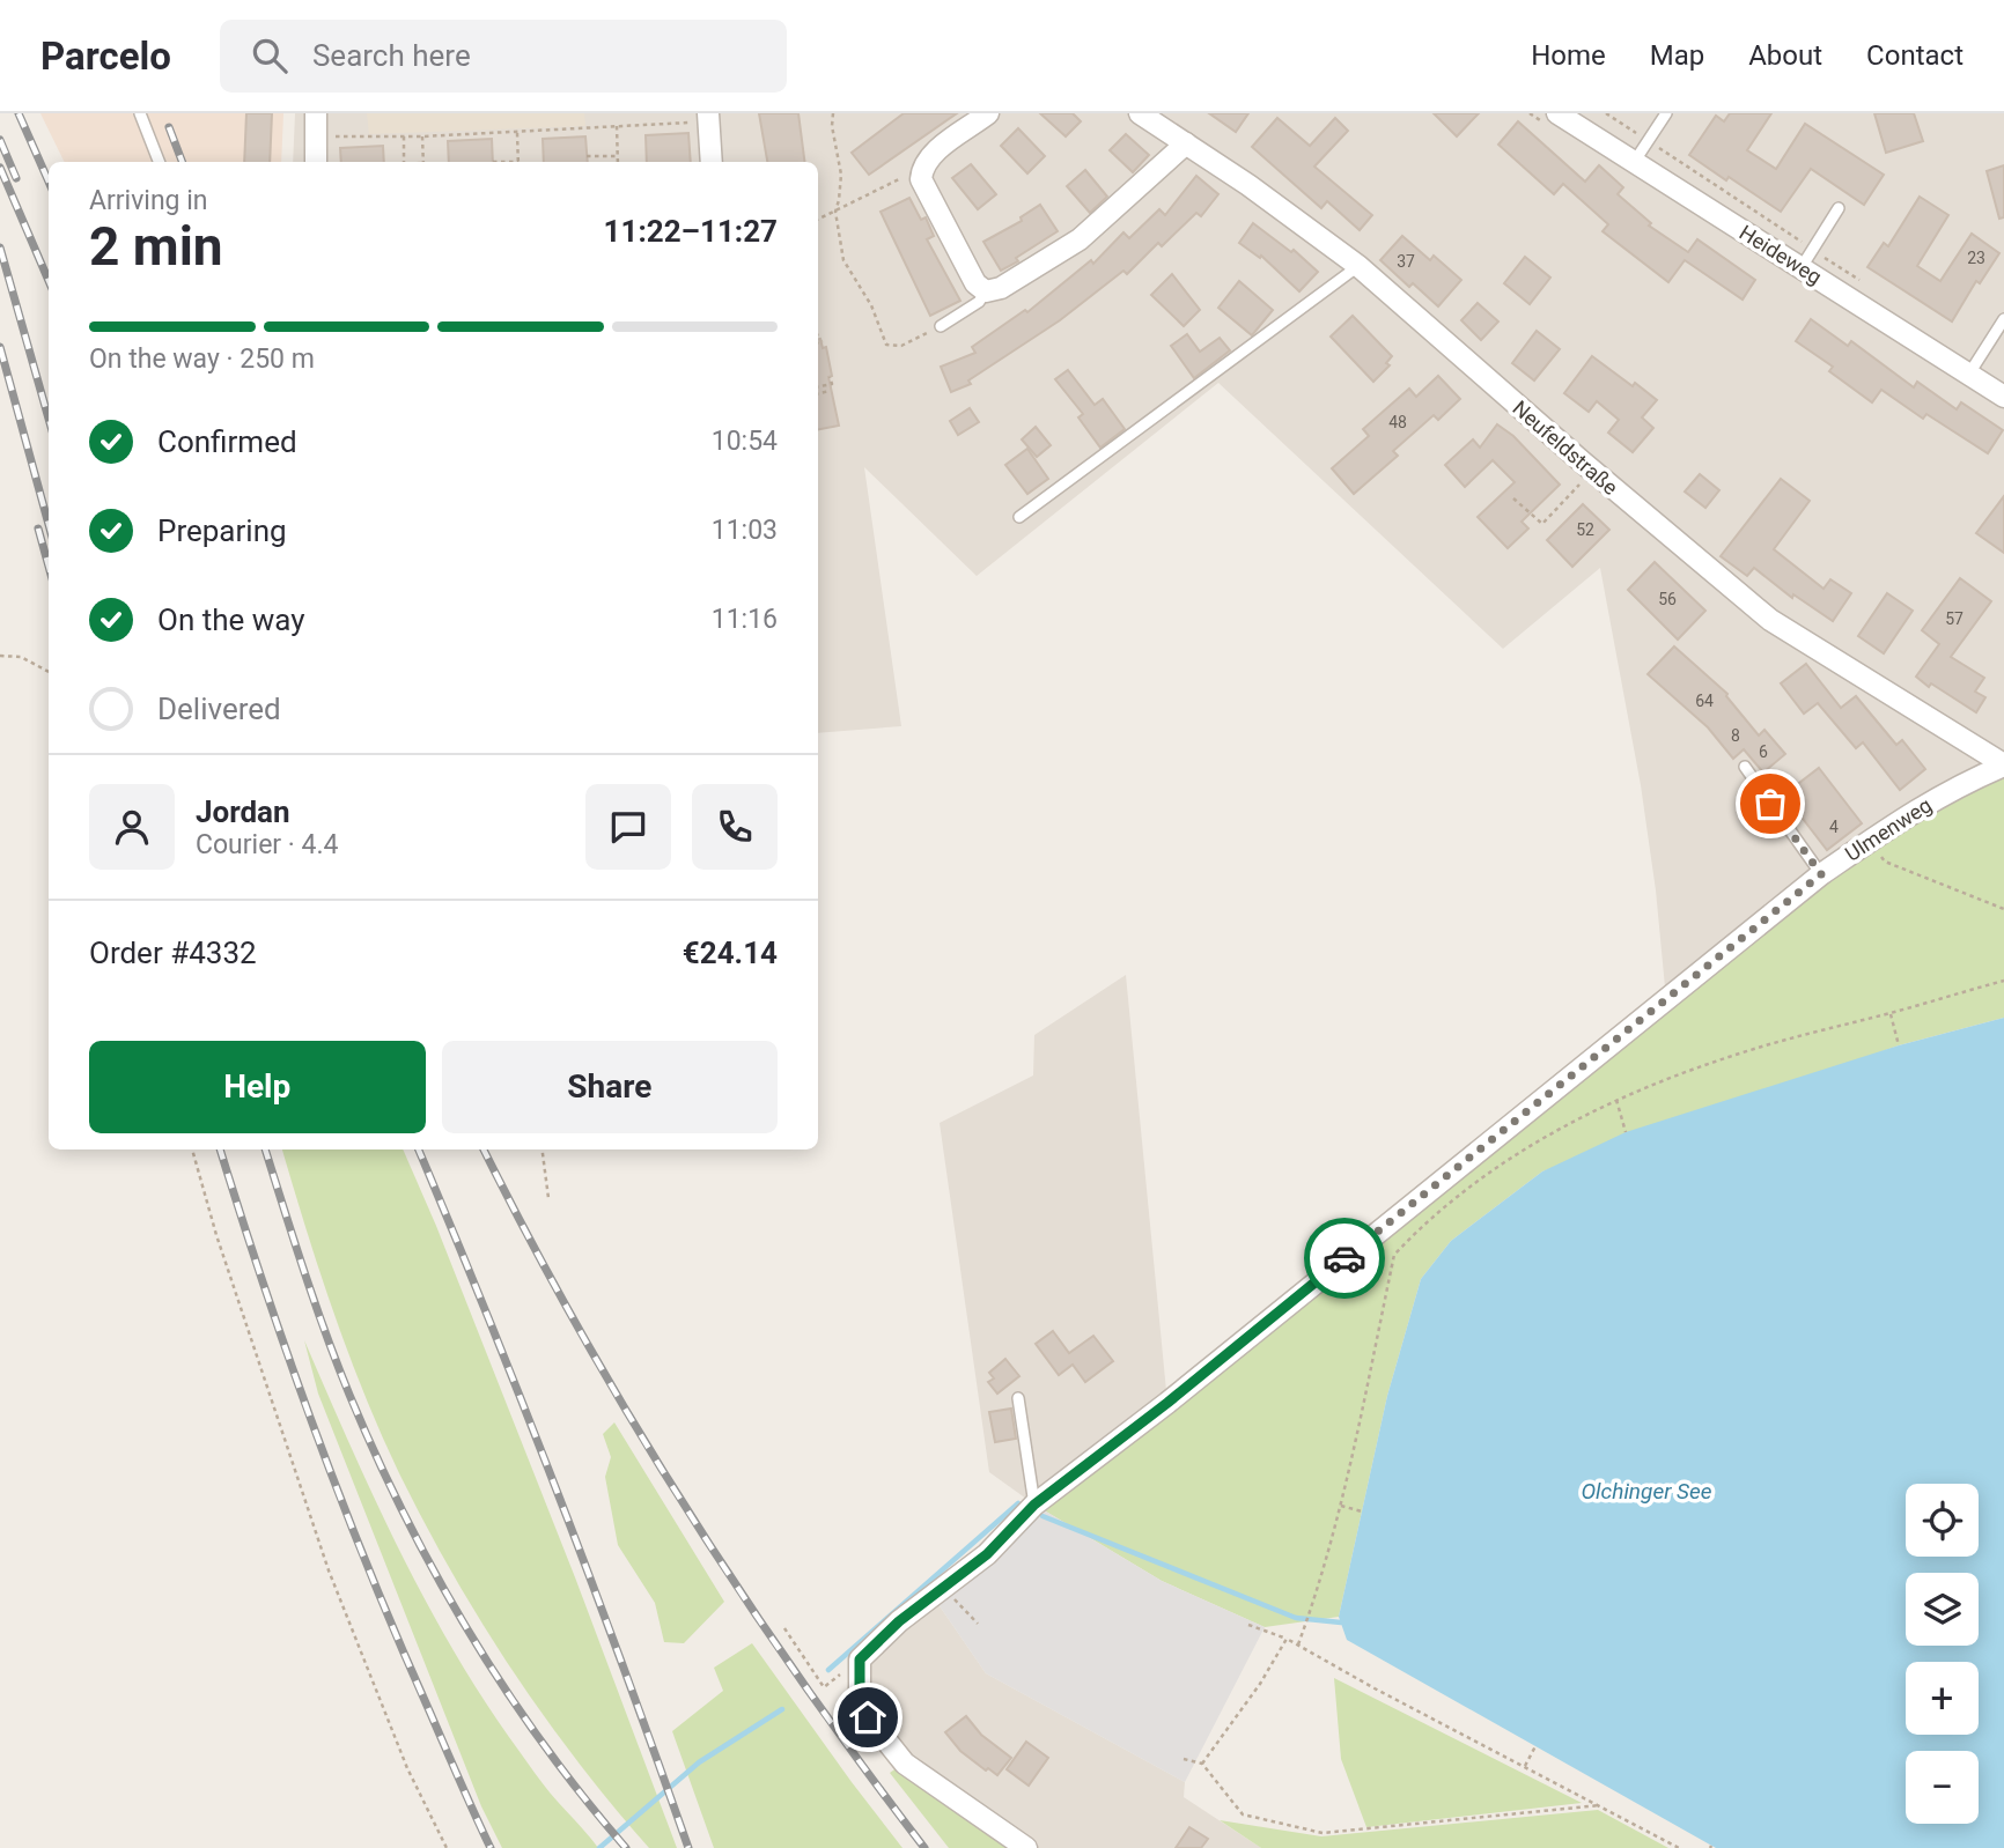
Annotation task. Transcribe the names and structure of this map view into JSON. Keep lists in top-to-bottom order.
{
  "streets": {
    "street": ["Heideweg", "Neufeldstraße", "Ulmenweg"]
  },
  "crossings": [
    ["Neufeldstraße", "Ulmenweg"]
  ],
  "water": ["Olchinger See"],
  "house_numbers": [
    "23",
    "37",
    "48",
    "52",
    "56",
    "57",
    "64",
    "8",
    "6",
    "4"
  ],
  "page": {
    "header": "Parcelo",
    "search": "Search here",
    "nav": [
      "Home",
      "Map",
      "About",
      "Contact"
    ],
    "heading": ["2 min", "Arriving in", "11:22–11:27"],
    "panel": [
      "Jordan",
      "Courier · 4.4",
      "Order #4332",
      "€24.14"
    ],
    "bar": "On the way · 250 m",
    "list": [
      ["Confirmed", "10:54"],
      ["Preparing", "11:03"],
      ["On the way", "11:16"],
      "Delivered"
    ],
    "buttons": ["Help", "Share"],
    "map_buttons": ["+", "−"]
  }
}
